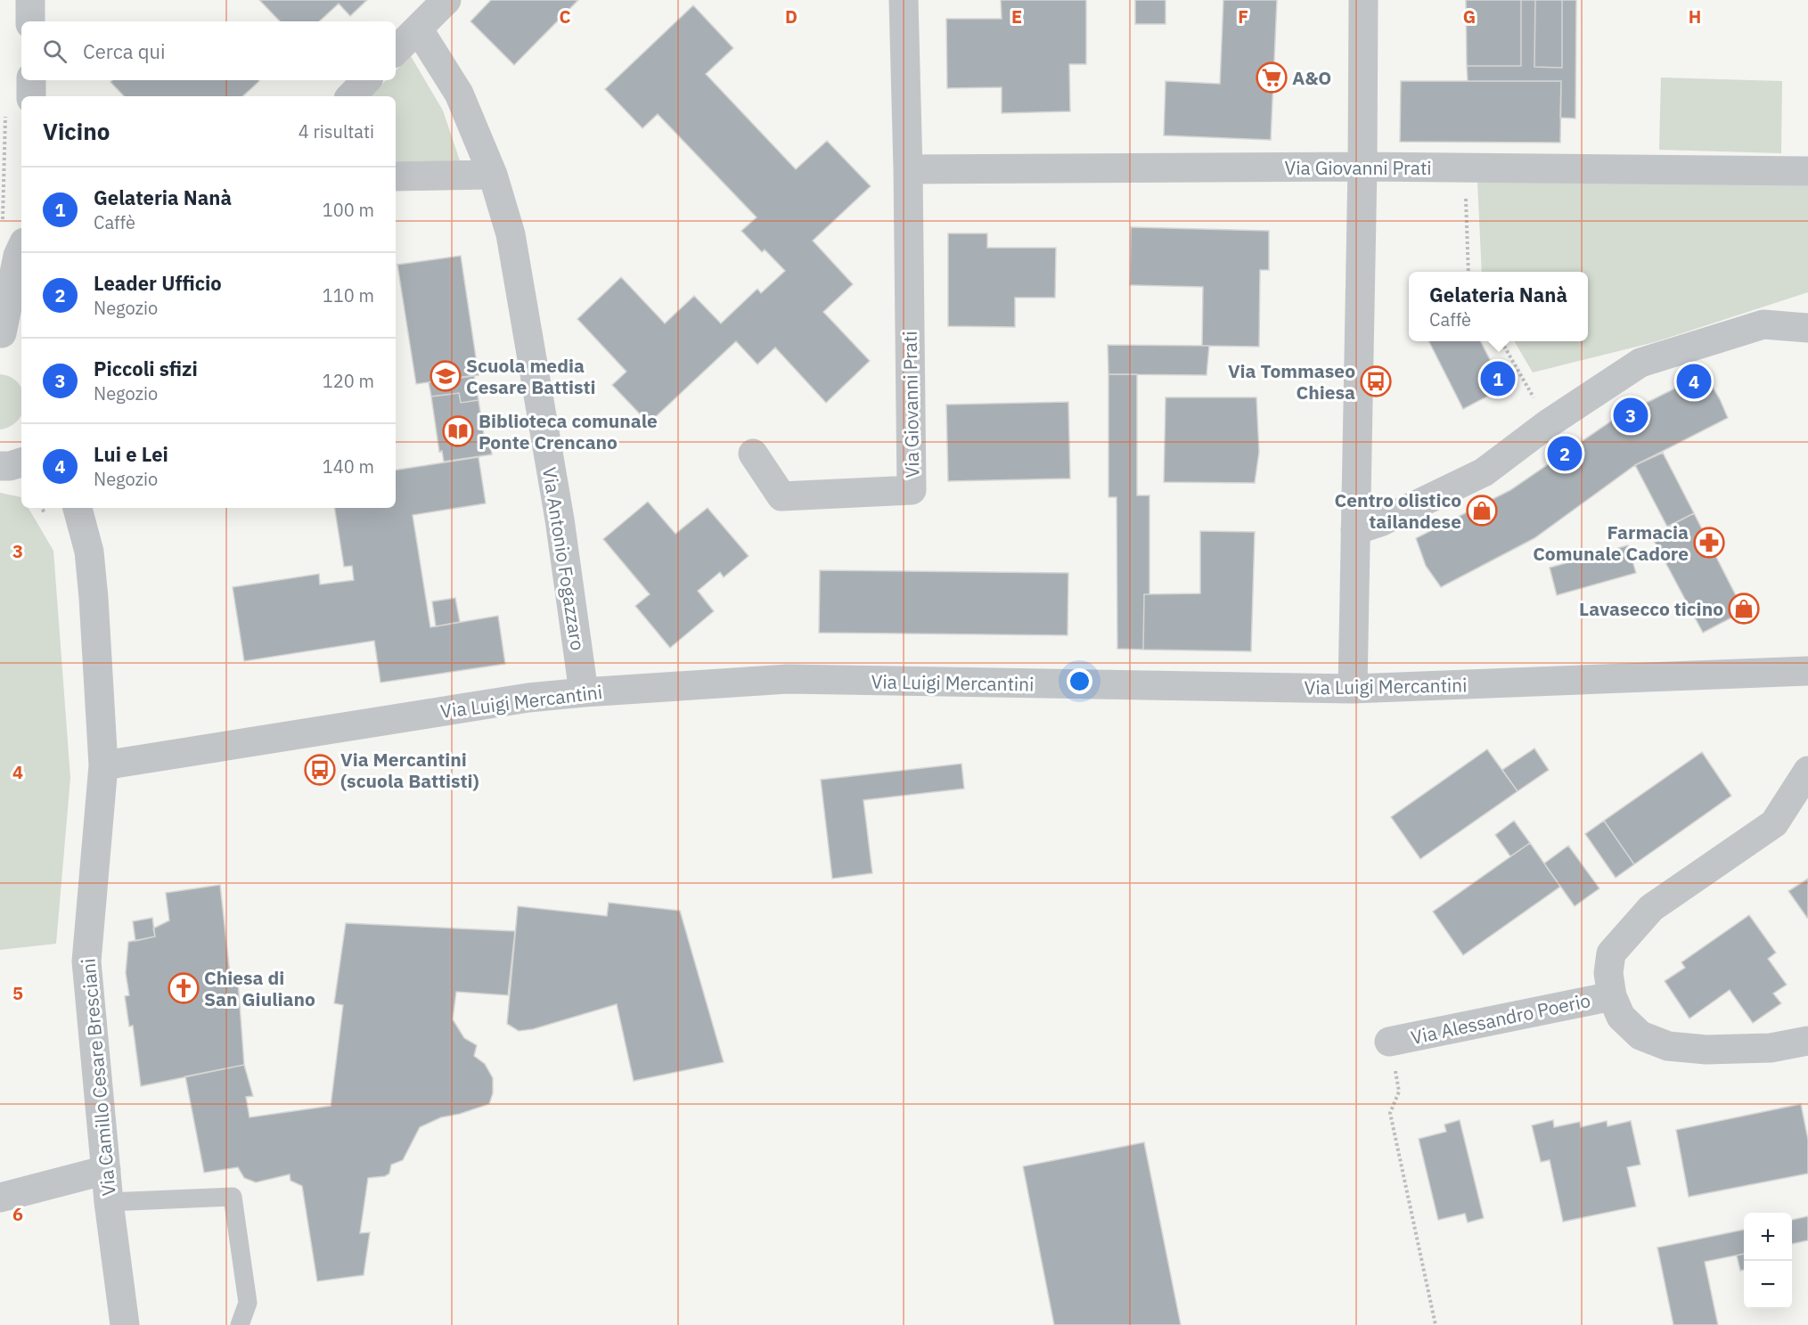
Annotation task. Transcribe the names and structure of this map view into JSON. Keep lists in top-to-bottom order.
{
  "streets": {
    "street": [
      "Via Giovanni Prati",
      "Via Antonio Fogazzaro",
      "Via Luigi Mercantini",
      "Via Alessandro Poerio",
      "Via Camillo Cesare Bresciani"
    ]
  },
  "crossings": [
    ["Via Antonio Fogazzaro", "Via Luigi Mercantini"],
    ["Via Luigi Mercantini", "Via Camillo Cesare Bresciani"]
  ],
  "places": {
    "supermarket": ["A&O"],
    "school or university": ["Scuola media Cesare Battisti"],
    "bus stop": ["Via Tommaseo Chiesa", "Via Mercantini (scuola Battisti)"],
    "library": ["Biblioteca comunale Ponte Crencano"],
    "shop": ["Centro olistico tailandese", "Lavasecco ticino"],
    "pharmacy": ["Farmacia Comunale Cadore"],
    "church": ["Chiesa di San Giuliano"]
  },
  "page": {
    "search": "Cerca qui",
    "heading": ["Vicino", "4 risultati"],
    "list": [
      {
        "mark": "1",
        "name": "Gelateria Nanà",
        "note": "Caffè",
        "value": "100 m"
      },
      {
        "mark": "2",
        "name": "Leader Ufficio",
        "note": "Negozio",
        "value": "110 m"
      },
      {
        "mark": "3",
        "name": "Piccoli sfizi",
        "note": "Negozio",
        "value": "120 m"
      },
      {
        "mark": "4",
        "name": "Lui e Lei",
        "note": "Negozio",
        "value": "140 m"
      }
    ],
    "popup": ["Gelateria Nanà", "Caffè"],
    "pins": [
      "1",
      "4",
      "3",
      "2"
    ],
    "map_buttons": ["+", "−"]
  },
  "grid": {
    "columns": [
      "C",
      "D",
      "E",
      "F",
      "G",
      "H"
    ],
    "rows": [
      "3",
      "4",
      "5",
      "6"
    ]
  }
}
